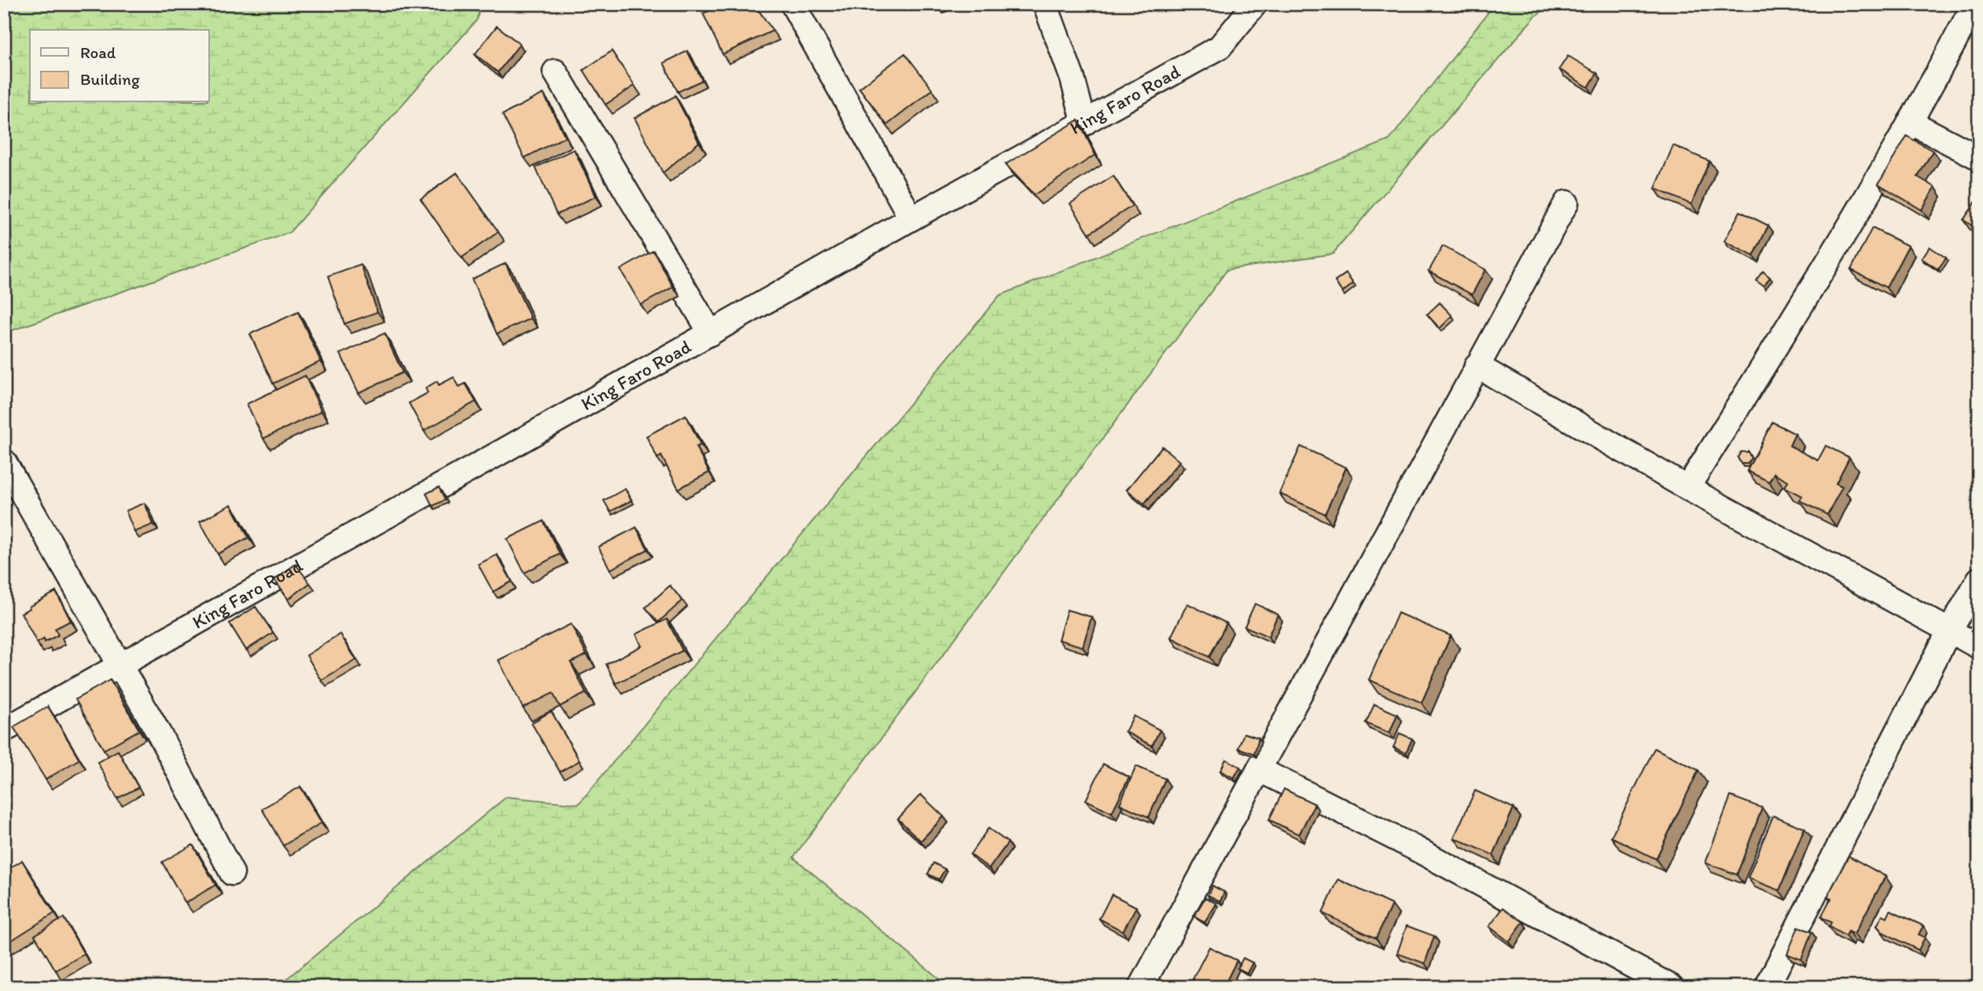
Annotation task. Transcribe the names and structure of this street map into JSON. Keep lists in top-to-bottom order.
{
  "streets": {
    "street": ["King Faro Road"]
  },
  "legend": ["Road", "Building"]
}
